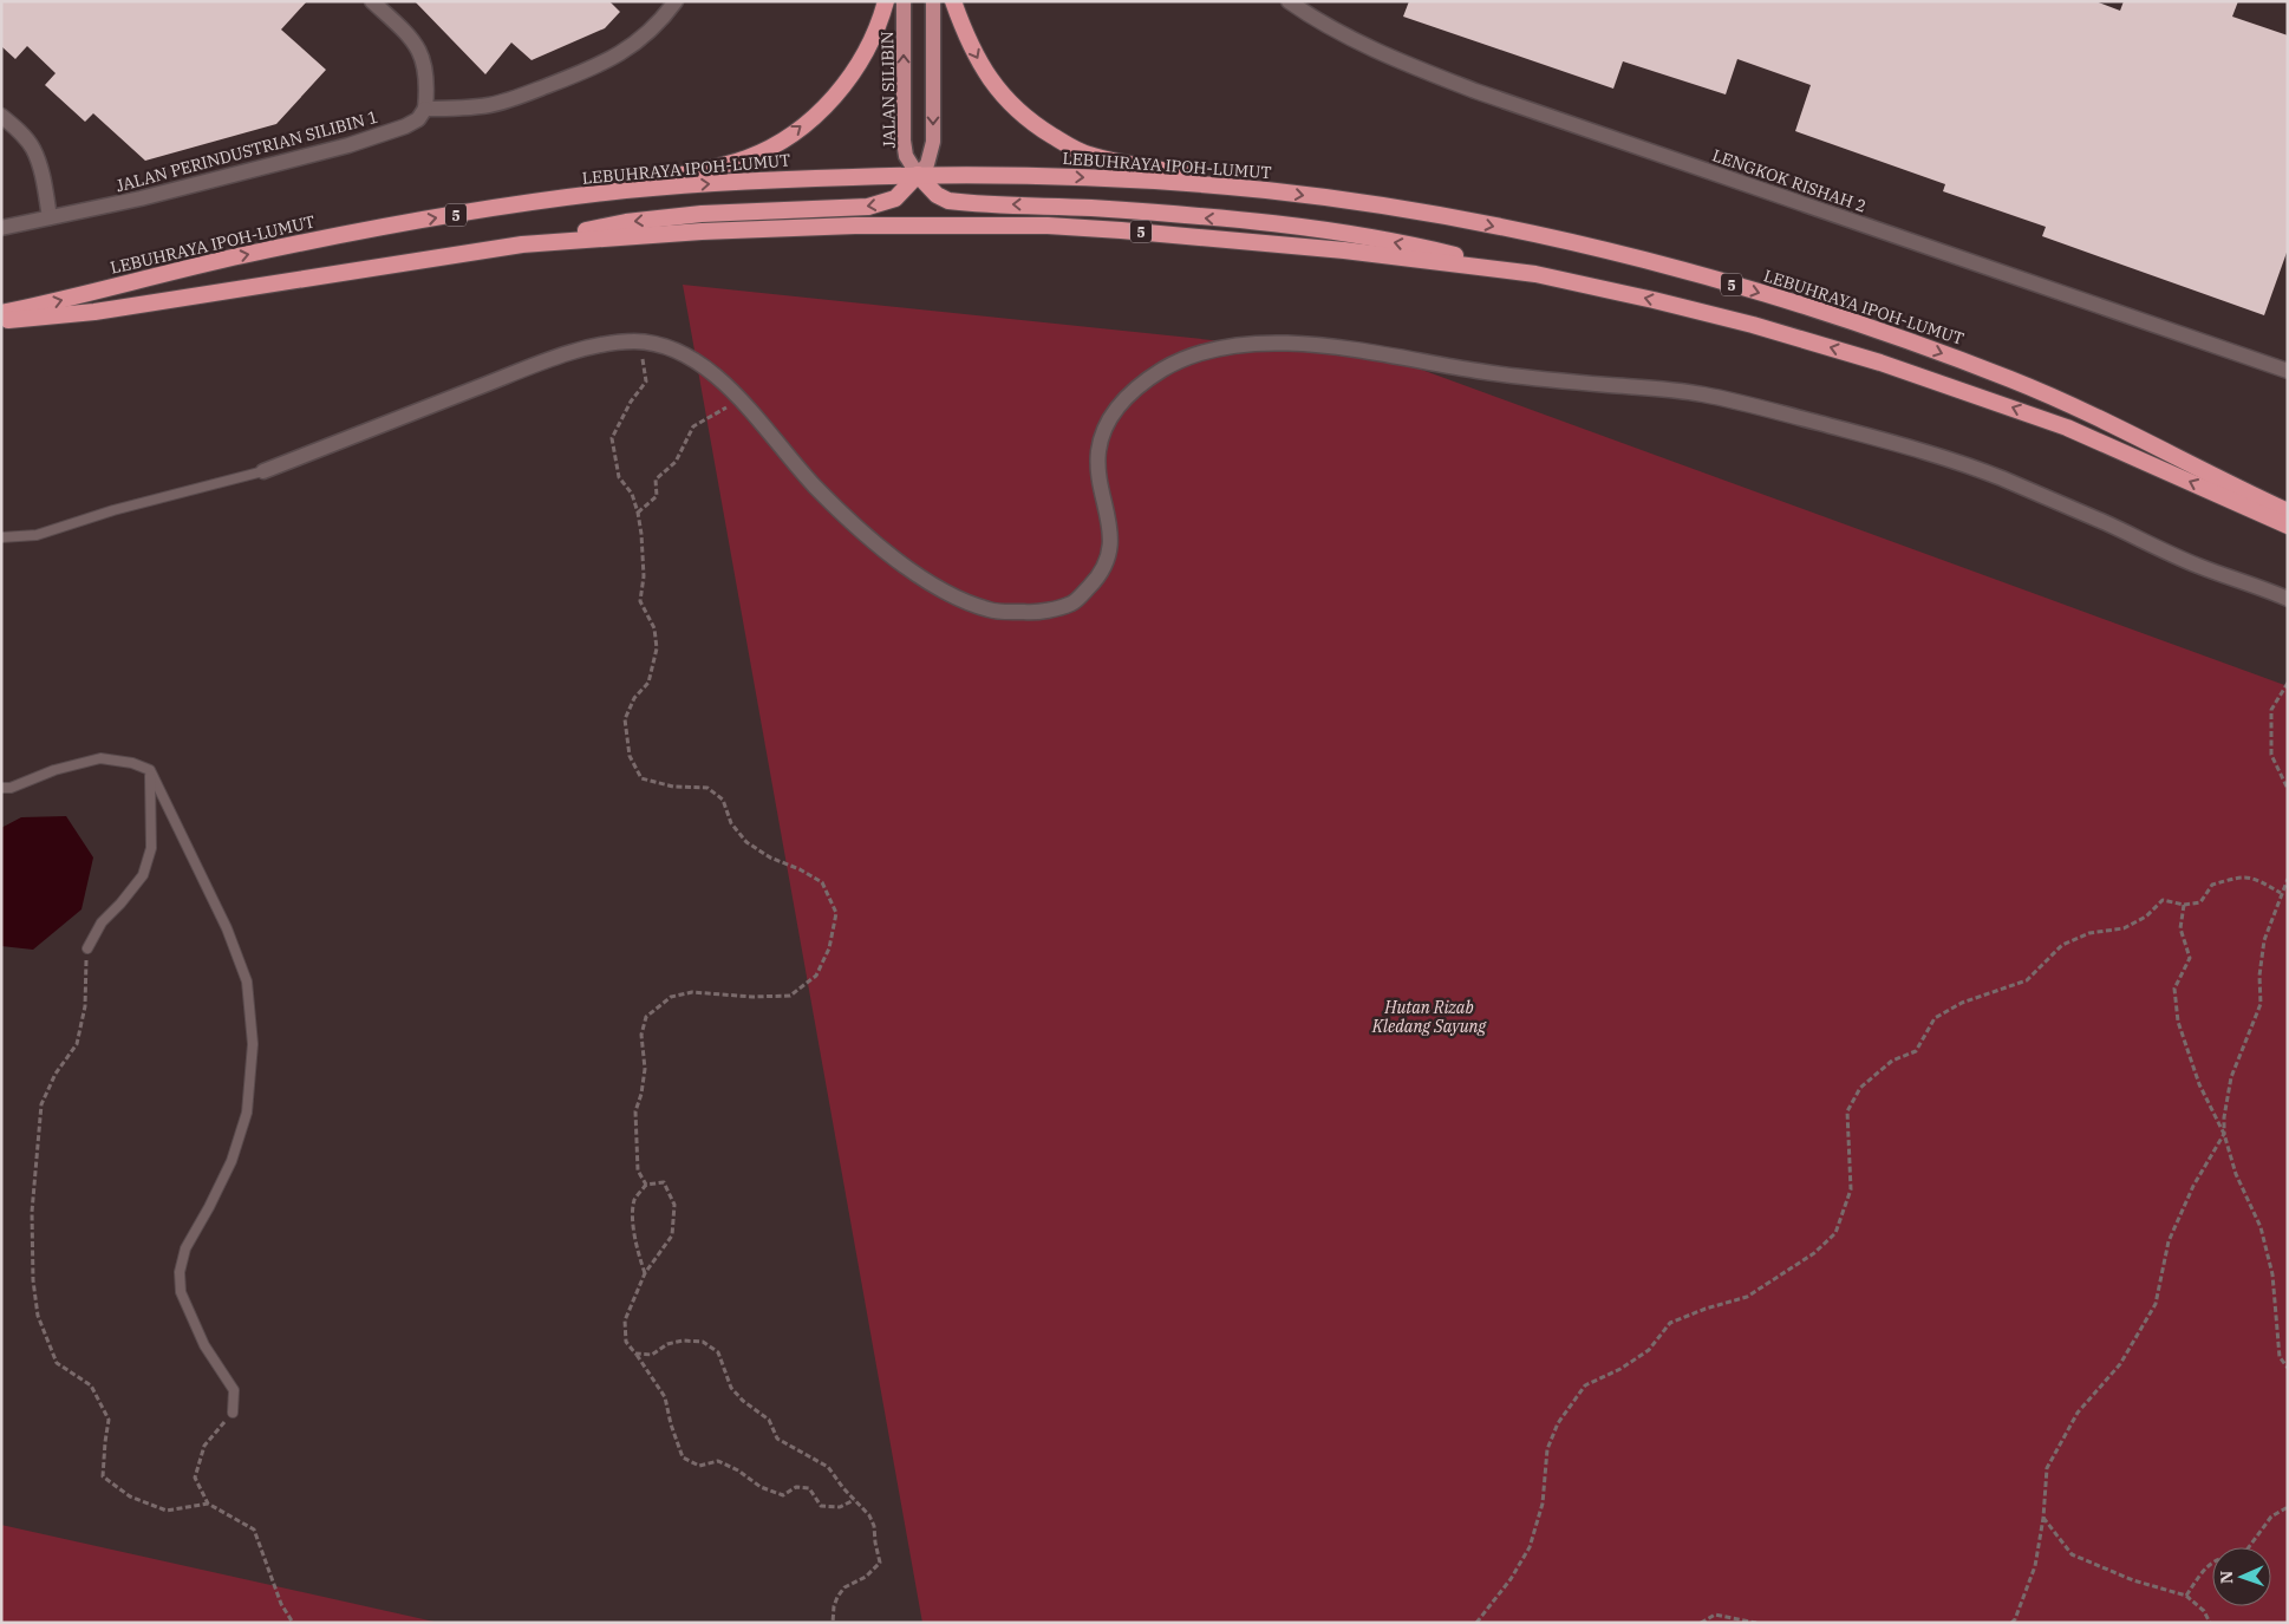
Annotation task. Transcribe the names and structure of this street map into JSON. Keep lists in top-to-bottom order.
{
  "streets": {
    "highway": ["LEBUHRAYA IPOH-LUMUT", "5"],
    "main road": ["JALAN SILIBIN"],
    "street": ["JALAN PERINDUSTRIAN SILIBIN 1", "LENGKOK RISHAH 2"]
  },
  "crossings": [
    ["JALAN SILIBIN", "LEBUHRAYA IPOH-LUMUT"]
  ],
  "parks": ["Hutan Rizab Kledang Sayung"],
  "north": "left"
}
